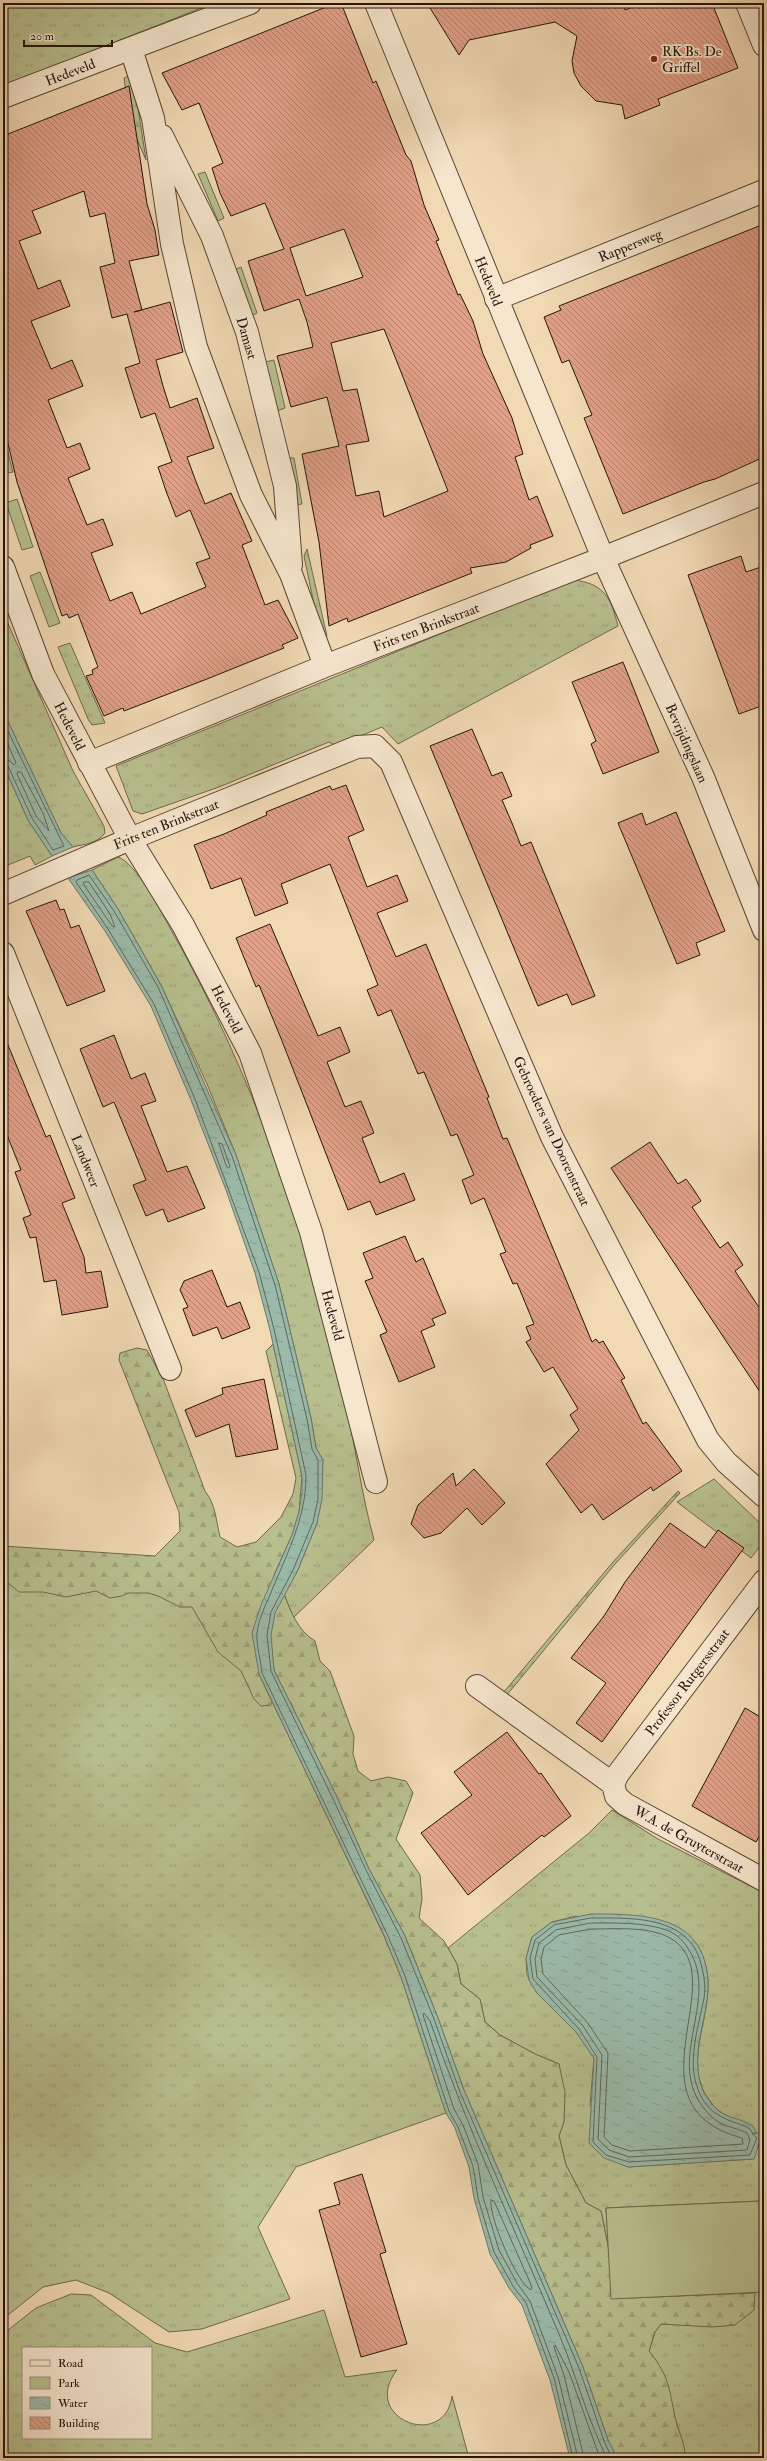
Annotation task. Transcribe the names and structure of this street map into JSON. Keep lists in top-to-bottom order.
{
  "streets": {
    "street": [
      "Hedeveld",
      "Rappersweg",
      "Damast",
      "Frits ten Brinkstraat",
      "Bevrijdingslaan",
      "Gebroeders van Doorenstraat",
      "Landweer",
      "Professor Rutgersstraat",
      "W.A. de Gruyterstraat"
    ]
  },
  "crossings": [
    ["Hedeveld", "Rappersweg"],
    ["Hedeveld", "Damast"],
    ["Hedeveld", "Frits ten Brinkstraat"],
    ["Hedeveld", "Bevrijdingslaan"],
    ["Damast", "Frits ten Brinkstraat"],
    ["Frits ten Brinkstraat", "Bevrijdingslaan"],
    ["Frits ten Brinkstraat", "Gebroeders van Doorenstraat"],
    ["Professor Rutgersstraat", "W.A. de Gruyterstraat"]
  ],
  "places": ["RK Bs. De Griffel"],
  "legend": [
    "Road",
    "Park",
    "Water",
    "Building"
  ],
  "scale_bar": "20 m"
}
